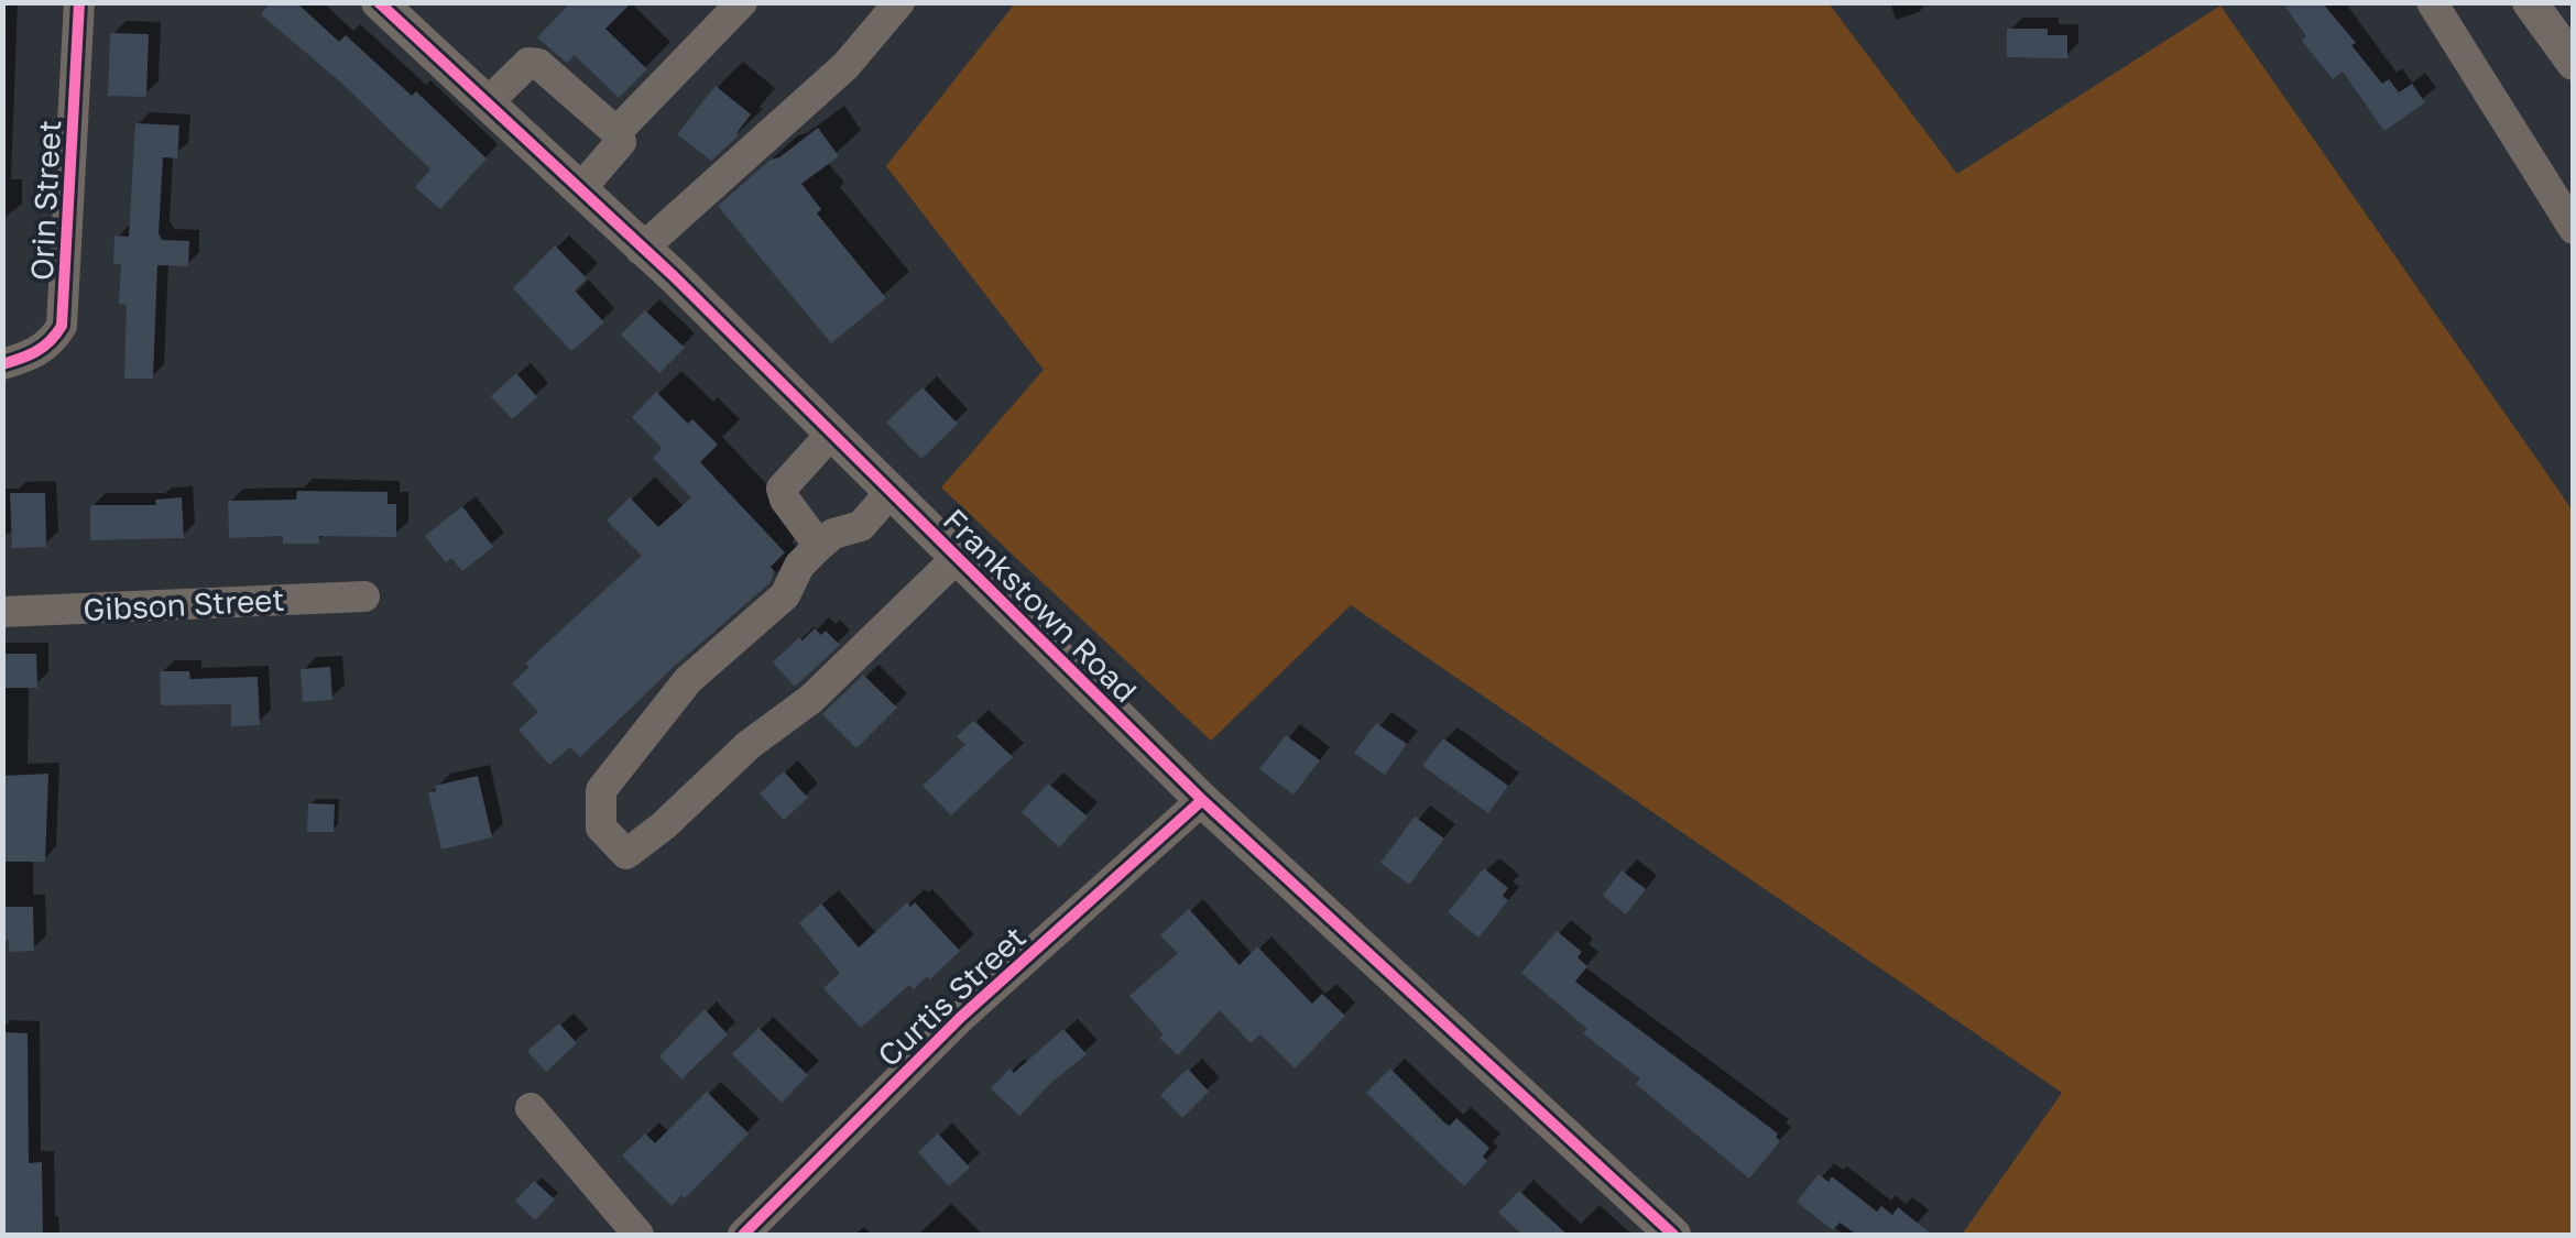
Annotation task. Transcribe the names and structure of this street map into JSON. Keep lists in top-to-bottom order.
{
  "streets": {
    "main road": ["Frankstown Road"],
    "street": ["Orin Street", "Gibson Street", "Curtis Street"]
  },
  "crossings": [
    ["Frankstown Road", "Curtis Street"]
  ]
}
